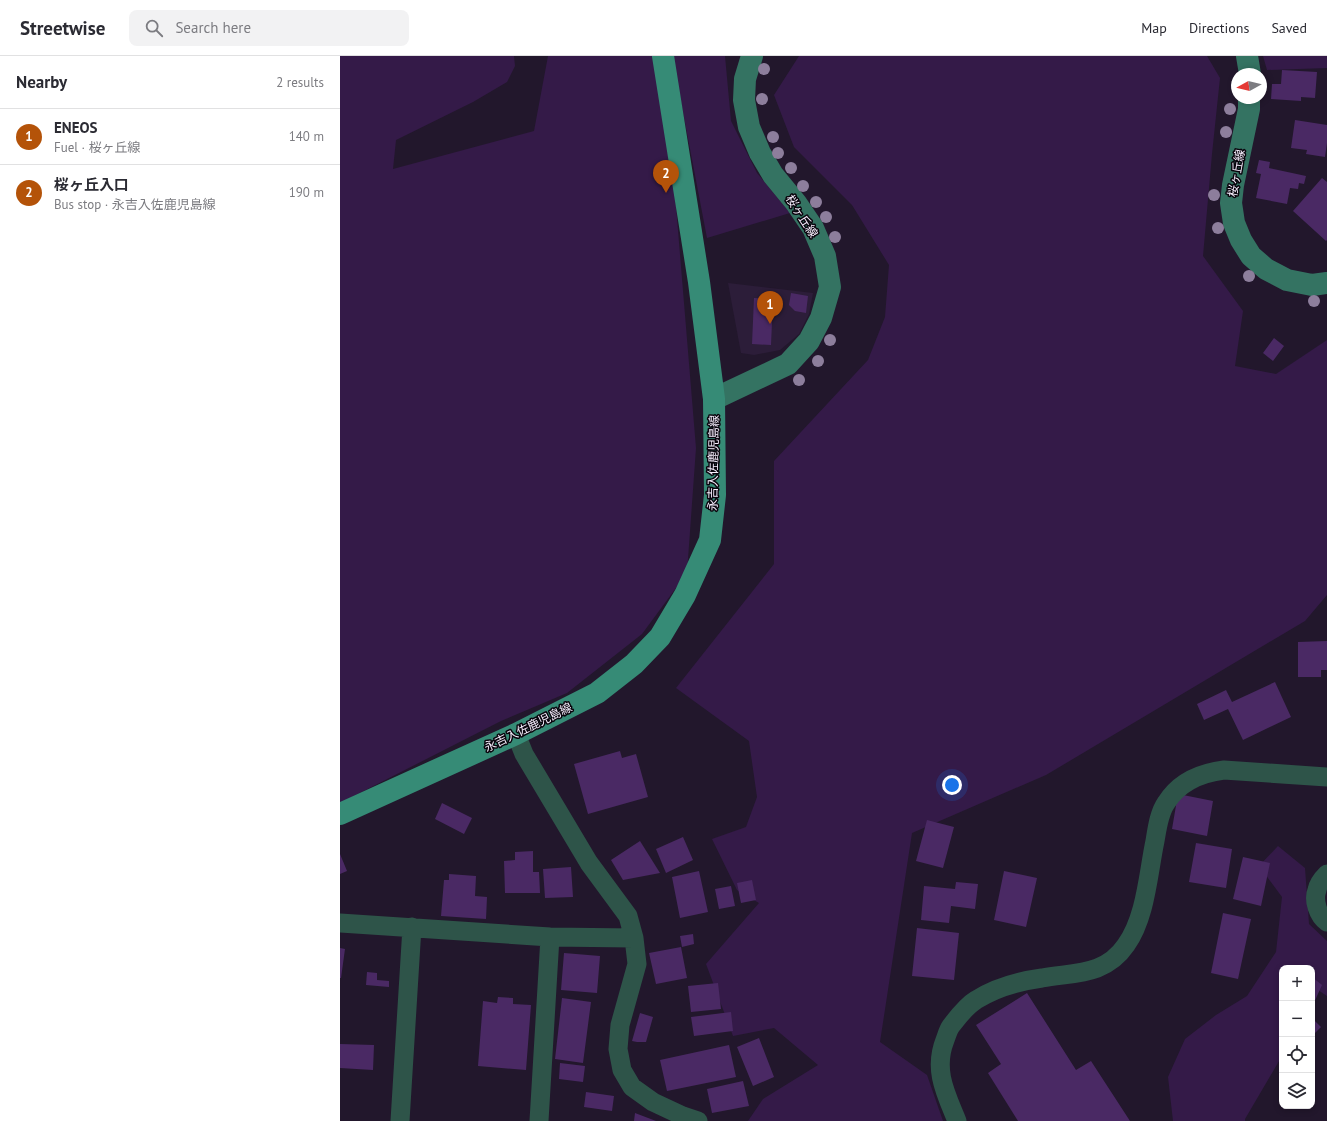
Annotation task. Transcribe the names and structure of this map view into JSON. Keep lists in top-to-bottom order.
{
  "streets": {
    "main road": ["永吉入佐鹿児島線"],
    "street": ["桜ヶ丘線"]
  },
  "crossings": [
    ["桜ヶ丘線", "永吉入佐鹿児島線"]
  ],
  "north": "left",
  "page": {
    "header": "Streetwise",
    "search": "Search here",
    "nav": ["Map", "Directions", "Saved"],
    "heading": ["Nearby", "2 results"],
    "list": [
      {
        "mark": "1",
        "name": "ENEOS",
        "note": "Fuel · 桜ヶ丘線",
        "value": "140 m"
      },
      {
        "mark": "2",
        "name": "桜ヶ丘入口",
        "note": "Bus stop · 永吉入佐鹿児島線",
        "value": "190 m"
      }
    ],
    "pins": ["2", "1"],
    "map_buttons": ["+", "−"]
  }
}
